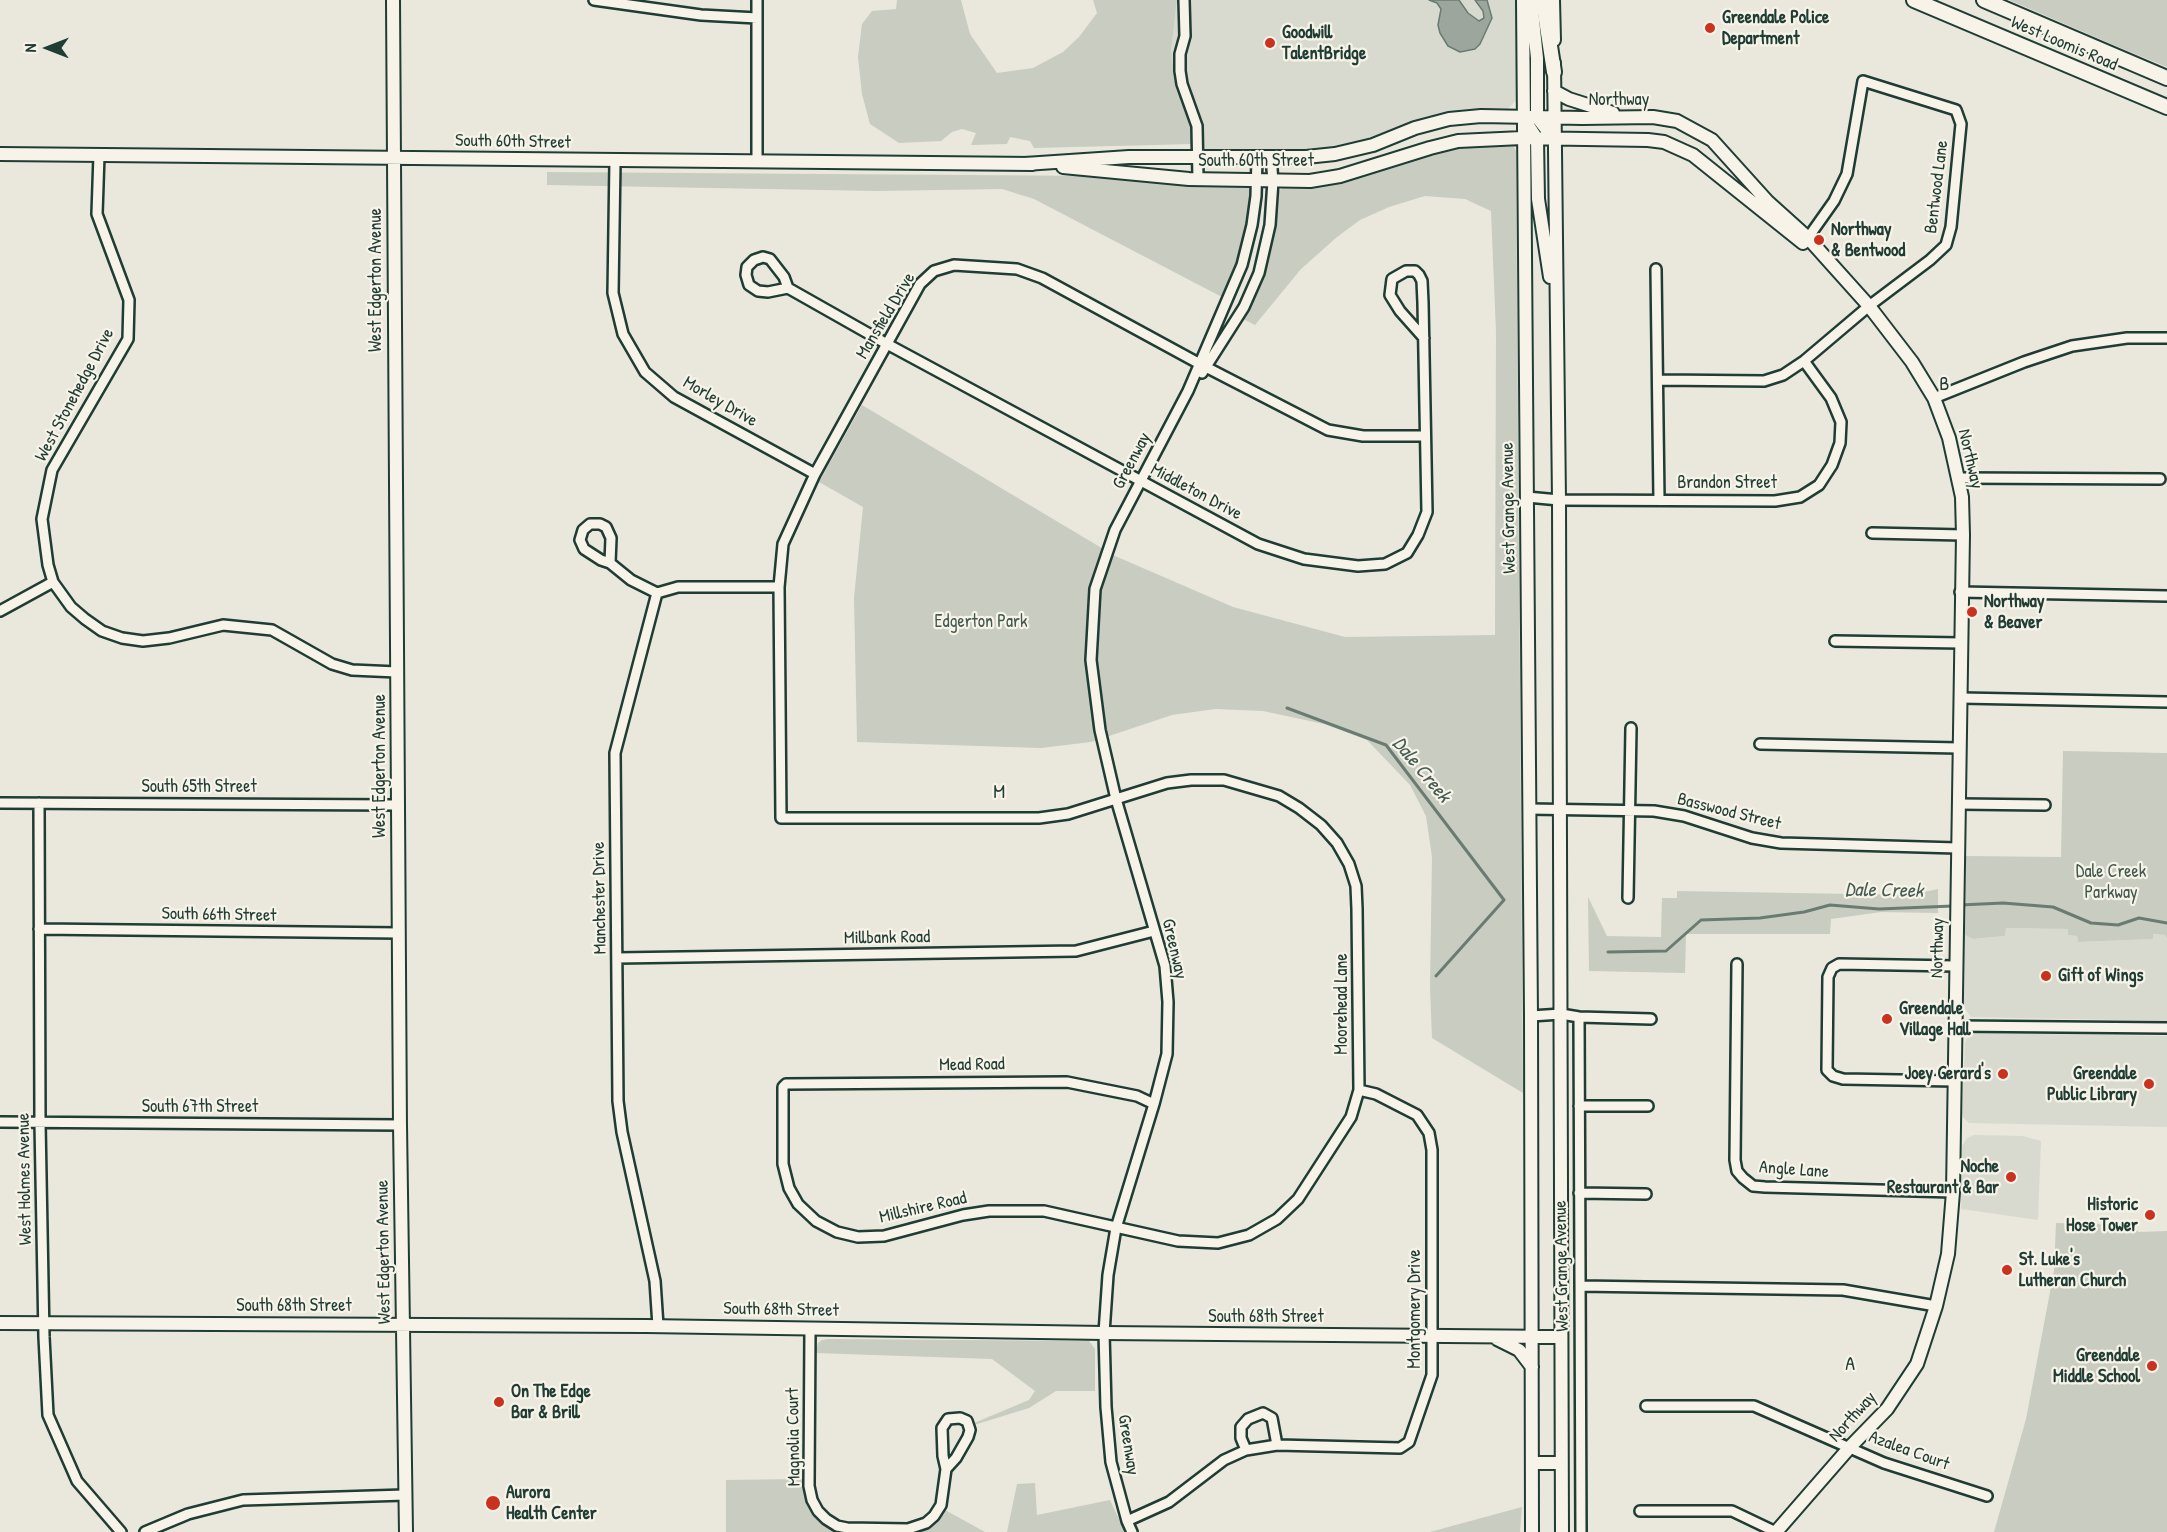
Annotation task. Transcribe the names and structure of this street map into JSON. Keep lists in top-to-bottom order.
{
  "streets": {
    "main road": ["West Loomis Road"],
    "street": [
      "Northway",
      "South 60th Street",
      "Bentwood Lane",
      "West Edgerton Avenue",
      "Mansfield Drive",
      "West Stonehedge Drive",
      "Morley Drive",
      "Greenway",
      "Brandon Street",
      "Middleton Drive",
      "West Grange Avenue",
      "South 65th Street",
      "Basswood Street",
      "Manchester Drive",
      "South 66th Street",
      "Millbank Road",
      "Moorehead Lane",
      "Mead Road",
      "South 67th Street",
      "Angle Lane",
      "West Holmes Avenue",
      "Millshire Road",
      "South 68th Street",
      "Montgomery Drive",
      "Magnolia Court",
      "Azalea Court"
    ]
  },
  "crossings": [
    ["Northway", "South 60th Street"],
    ["Northway", "Bentwood Lane"],
    ["Northway", "West Grange Avenue"],
    ["Northway", "Basswood Street"],
    ["Northway", "Angle Lane"],
    ["Northway", "Azalea Court"],
    ["South 60th Street", "West Edgerton Avenue"],
    ["South 60th Street", "West Stonehedge Drive"],
    ["South 60th Street", "Morley Drive"],
    ["South 60th Street", "Greenway"],
    ["South 60th Street", "West Grange Avenue"],
    ["Bentwood Lane", "Brandon Street"],
    ["West Edgerton Avenue", "South 65th Street"],
    ["West Edgerton Avenue", "South 66th Street"],
    ["West Edgerton Avenue", "South 67th Street"],
    ["West Edgerton Avenue", "South 68th Street"],
    ["Mansfield Drive", "Morley Drive"],
    ["Mansfield Drive", "Greenway"],
    ["Mansfield Drive", "Middleton Drive"],
    ["Mansfield Drive", "Moorehead Lane"],
    ["Greenway", "Middleton Drive"],
    ["Greenway", "Millbank Road"],
    ["Greenway", "Moorehead Lane"],
    ["Greenway", "Mead Road"],
    ["Greenway", "Millshire Road"],
    ["Greenway", "South 68th Street"],
    ["Greenway", "Montgomery Drive"],
    ["Brandon Street", "West Grange Avenue"],
    ["West Grange Avenue", "Basswood Street"],
    ["West Grange Avenue", "South 68th Street"],
    ["South 65th Street", "West Holmes Avenue"],
    ["Manchester Drive", "Millbank Road"],
    ["Manchester Drive", "South 68th Street"],
    ["South 66th Street", "West Holmes Avenue"],
    ["Moorehead Lane", "Millshire Road"],
    ["Moorehead Lane", "Montgomery Drive"],
    ["Mead Road", "Millshire Road"],
    ["South 67th Street", "West Holmes Avenue"],
    ["West Holmes Avenue", "South 68th Street"],
    ["South 68th Street", "Montgomery Drive"],
    ["South 68th Street", "Magnolia Court"]
  ],
  "districts": ["B", "M", "A"],
  "water": ["Dale Creek"],
  "parks": ["Edgerton Park", "Dale Creek Parkway"],
  "places": [
    "Greendale Police Department",
    "Goodwill TalentBridge",
    "Northway & Bentwood",
    "Northway & Beaver",
    "Gift of Wings",
    "Greendale Village Hall",
    "Joey Gerard's",
    "Greendale Public Library",
    "Noche Restaurant & Bar",
    "Historic Hose Tower",
    "St. Luke's Lutheran Church",
    "Greendale Middle School",
    "On The Edge Bar & Brill",
    "Aurora Health Center"
  ],
  "north": "left"
}
